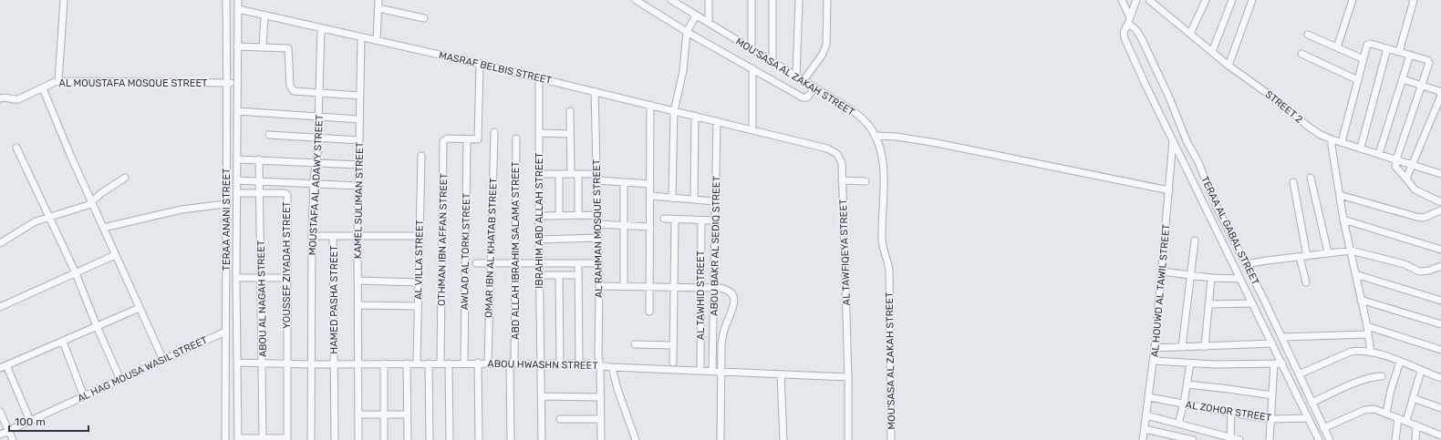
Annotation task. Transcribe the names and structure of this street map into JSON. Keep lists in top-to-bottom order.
{
  "streets": {
    "street": [
      "MASRAF BELBIS STREET",
      "MOU'SASA AL ZAKAH STREET",
      "AL MOUSTAFA MOSQUE STREET",
      "STREET 2",
      "MOUSTAFA AL ADAWY STREET",
      "KAMEL SULIMAN STREET",
      "TERAA ANANI STREET",
      "IBRAHIM ABD ALLAH STREET",
      "AL RAHMAN MOSQUE STREET",
      "TERAA AL GABAL STREET",
      "OTHMAN IBN AFFAN STREET",
      "ABOU BAKR AL SEDIQ STREET",
      "OMAR IBN AL KHATAB STREET",
      "ABD ALLAH IBRAHIM SALAMA STREET",
      "AWLAD AL TORKI STREET",
      "AL TAWFIQEYA STREET",
      "AL VILLA STREET",
      "YOUSSEF ZIYADAH STREET",
      "AL HOUWD AL TAWIL STREET",
      "AL TAWHID STREET",
      "ABOU AL NAGAH STREET",
      "HAMED PASHA STREET",
      "ABOU HWASHN STREET",
      "AL HAG MOUSA WASIL STREET",
      "AL ZOHOR STREET"
    ]
  },
  "crossings": [
    ["MASRAF BELBIS STREET", "MOUSTAFA AL ADAWY STREET"],
    ["MASRAF BELBIS STREET", "KAMEL SULIMAN STREET"],
    ["MASRAF BELBIS STREET", "TERAA ANANI STREET"],
    ["MASRAF BELBIS STREET", "IBRAHIM ABD ALLAH STREET"],
    ["MASRAF BELBIS STREET", "AL RAHMAN MOSQUE STREET"],
    ["MASRAF BELBIS STREET", "ABOU BAKR AL SEDIQ STREET"],
    ["MASRAF BELBIS STREET", "AL TAWFIQEYA STREET"],
    ["AL MOUSTAFA MOSQUE STREET", "TERAA ANANI STREET"],
    ["MOUSTAFA AL ADAWY STREET", "ABOU HWASHN STREET"],
    ["KAMEL SULIMAN STREET", "ABOU HWASHN STREET"],
    ["TERAA ANANI STREET", "YOUSSEF ZIYADAH STREET"],
    ["TERAA ANANI STREET", "ABOU HWASHN STREET"],
    ["TERAA ANANI STREET", "AL HAG MOUSA WASIL STREET"],
    ["IBRAHIM ABD ALLAH STREET", "ABOU HWASHN STREET"],
    ["AL RAHMAN MOSQUE STREET", "ABOU HWASHN STREET"],
    ["TERAA AL GABAL STREET", "AL HOUWD AL TAWIL STREET"],
    ["TERAA AL GABAL STREET", "AL ZOHOR STREET"],
    ["OTHMAN IBN AFFAN STREET", "AWLAD AL TORKI STREET"],
    ["OTHMAN IBN AFFAN STREET", "ABOU HWASHN STREET"],
    ["ABOU BAKR AL SEDIQ STREET", "ABOU HWASHN STREET"],
    ["OMAR IBN AL KHATAB STREET", "ABOU HWASHN STREET"],
    ["ABD ALLAH IBRAHIM SALAMA STREET", "ABOU HWASHN STREET"],
    ["AWLAD AL TORKI STREET", "ABOU HWASHN STREET"],
    ["AL TAWFIQEYA STREET", "ABOU HWASHN STREET"],
    ["AL VILLA STREET", "ABOU HWASHN STREET"],
    ["YOUSSEF ZIYADAH STREET", "ABOU AL NAGAH STREET"],
    ["YOUSSEF ZIYADAH STREET", "ABOU HWASHN STREET"],
    ["AL HOUWD AL TAWIL STREET", "AL ZOHOR STREET"],
    ["AL TAWHID STREET", "ABOU HWASHN STREET"],
    ["ABOU AL NAGAH STREET", "ABOU HWASHN STREET"],
    ["HAMED PASHA STREET", "ABOU HWASHN STREET"]
  ],
  "scale_bar": "100 m"
}
